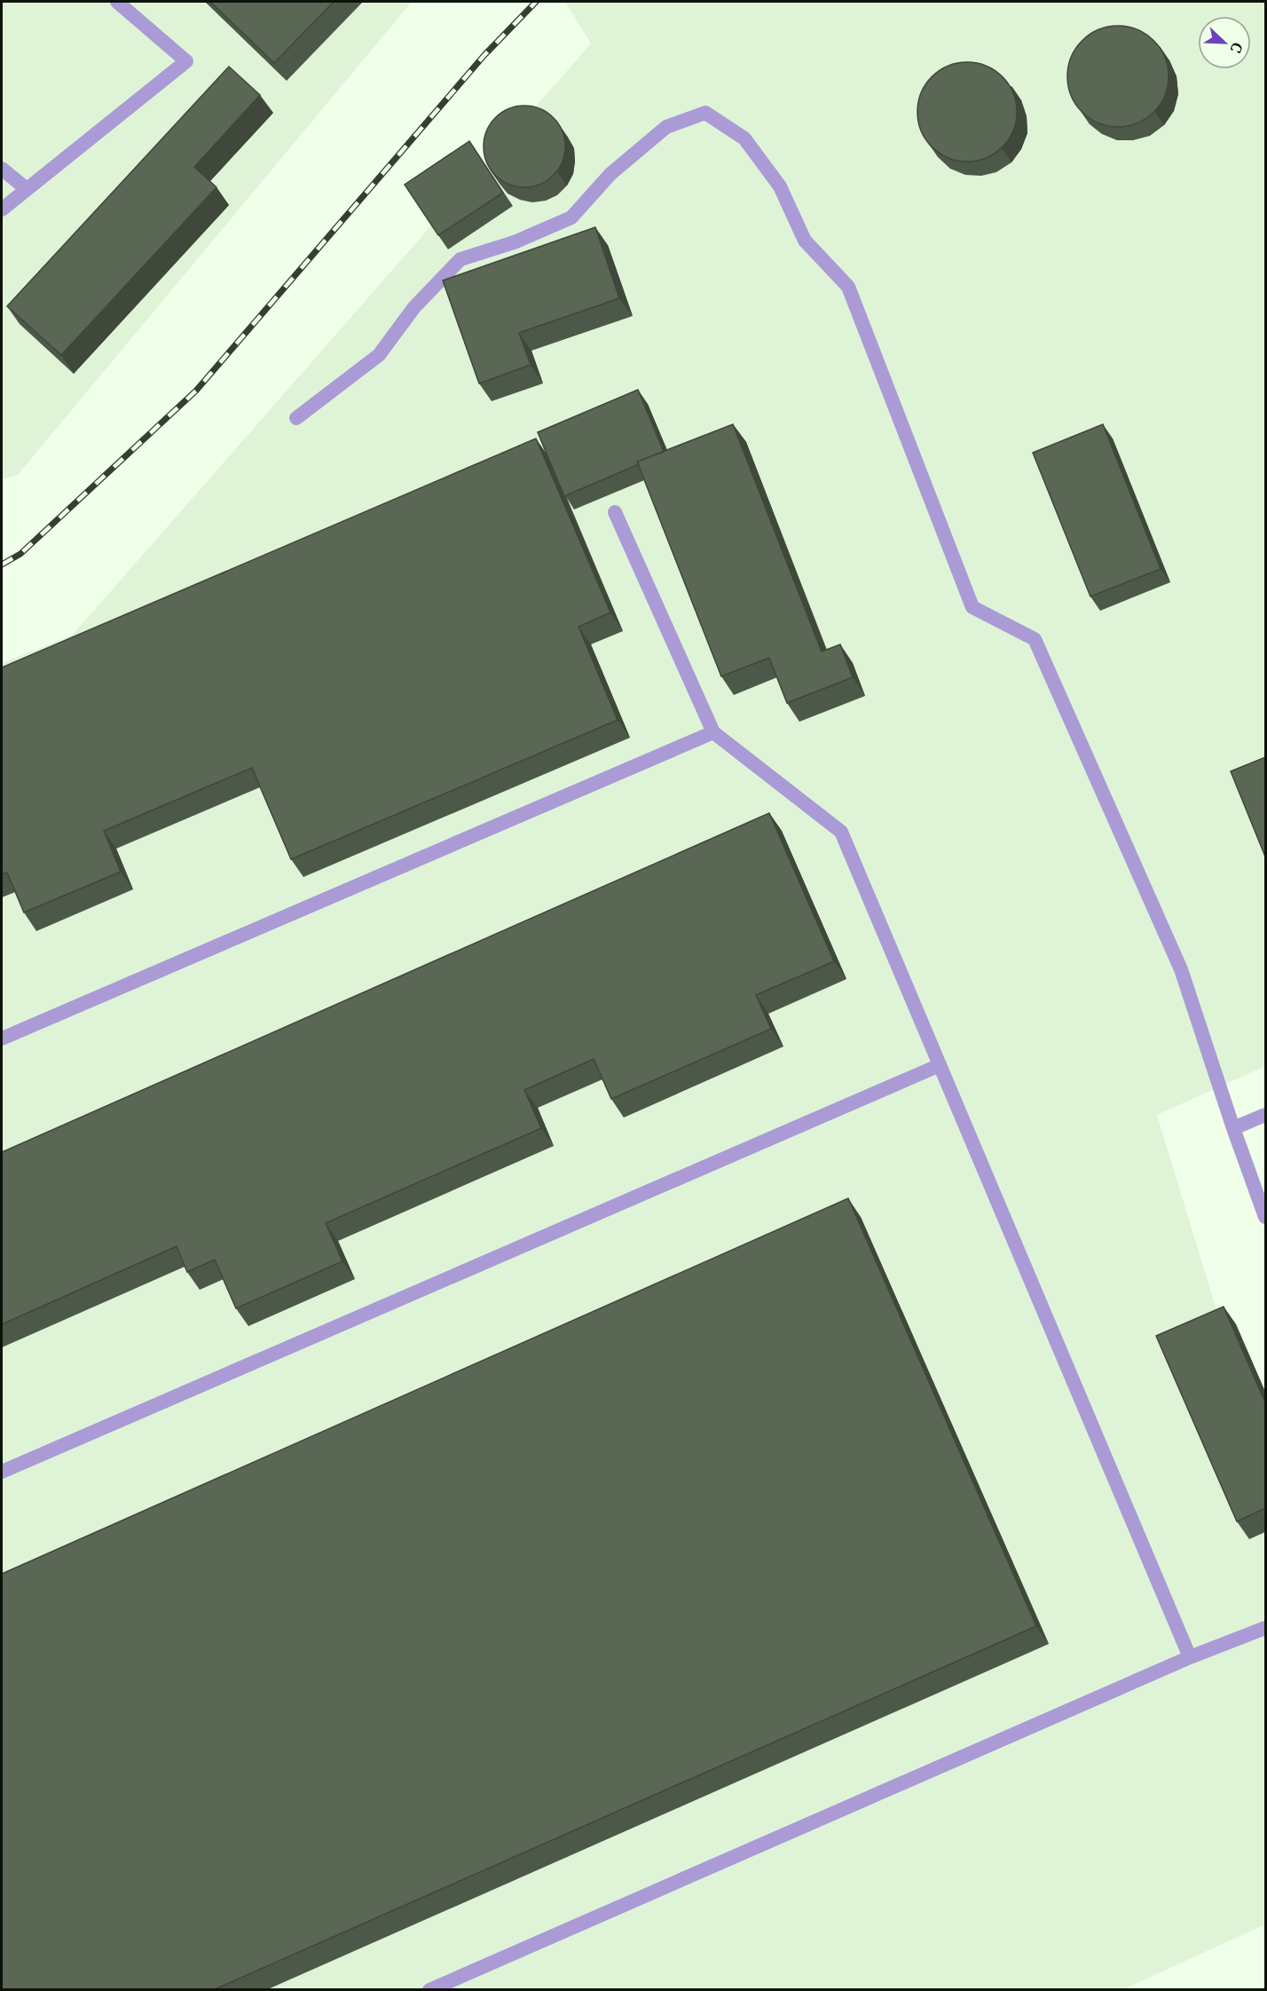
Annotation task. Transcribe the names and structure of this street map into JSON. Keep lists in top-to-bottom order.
{
  "north": "bottom right"
}
